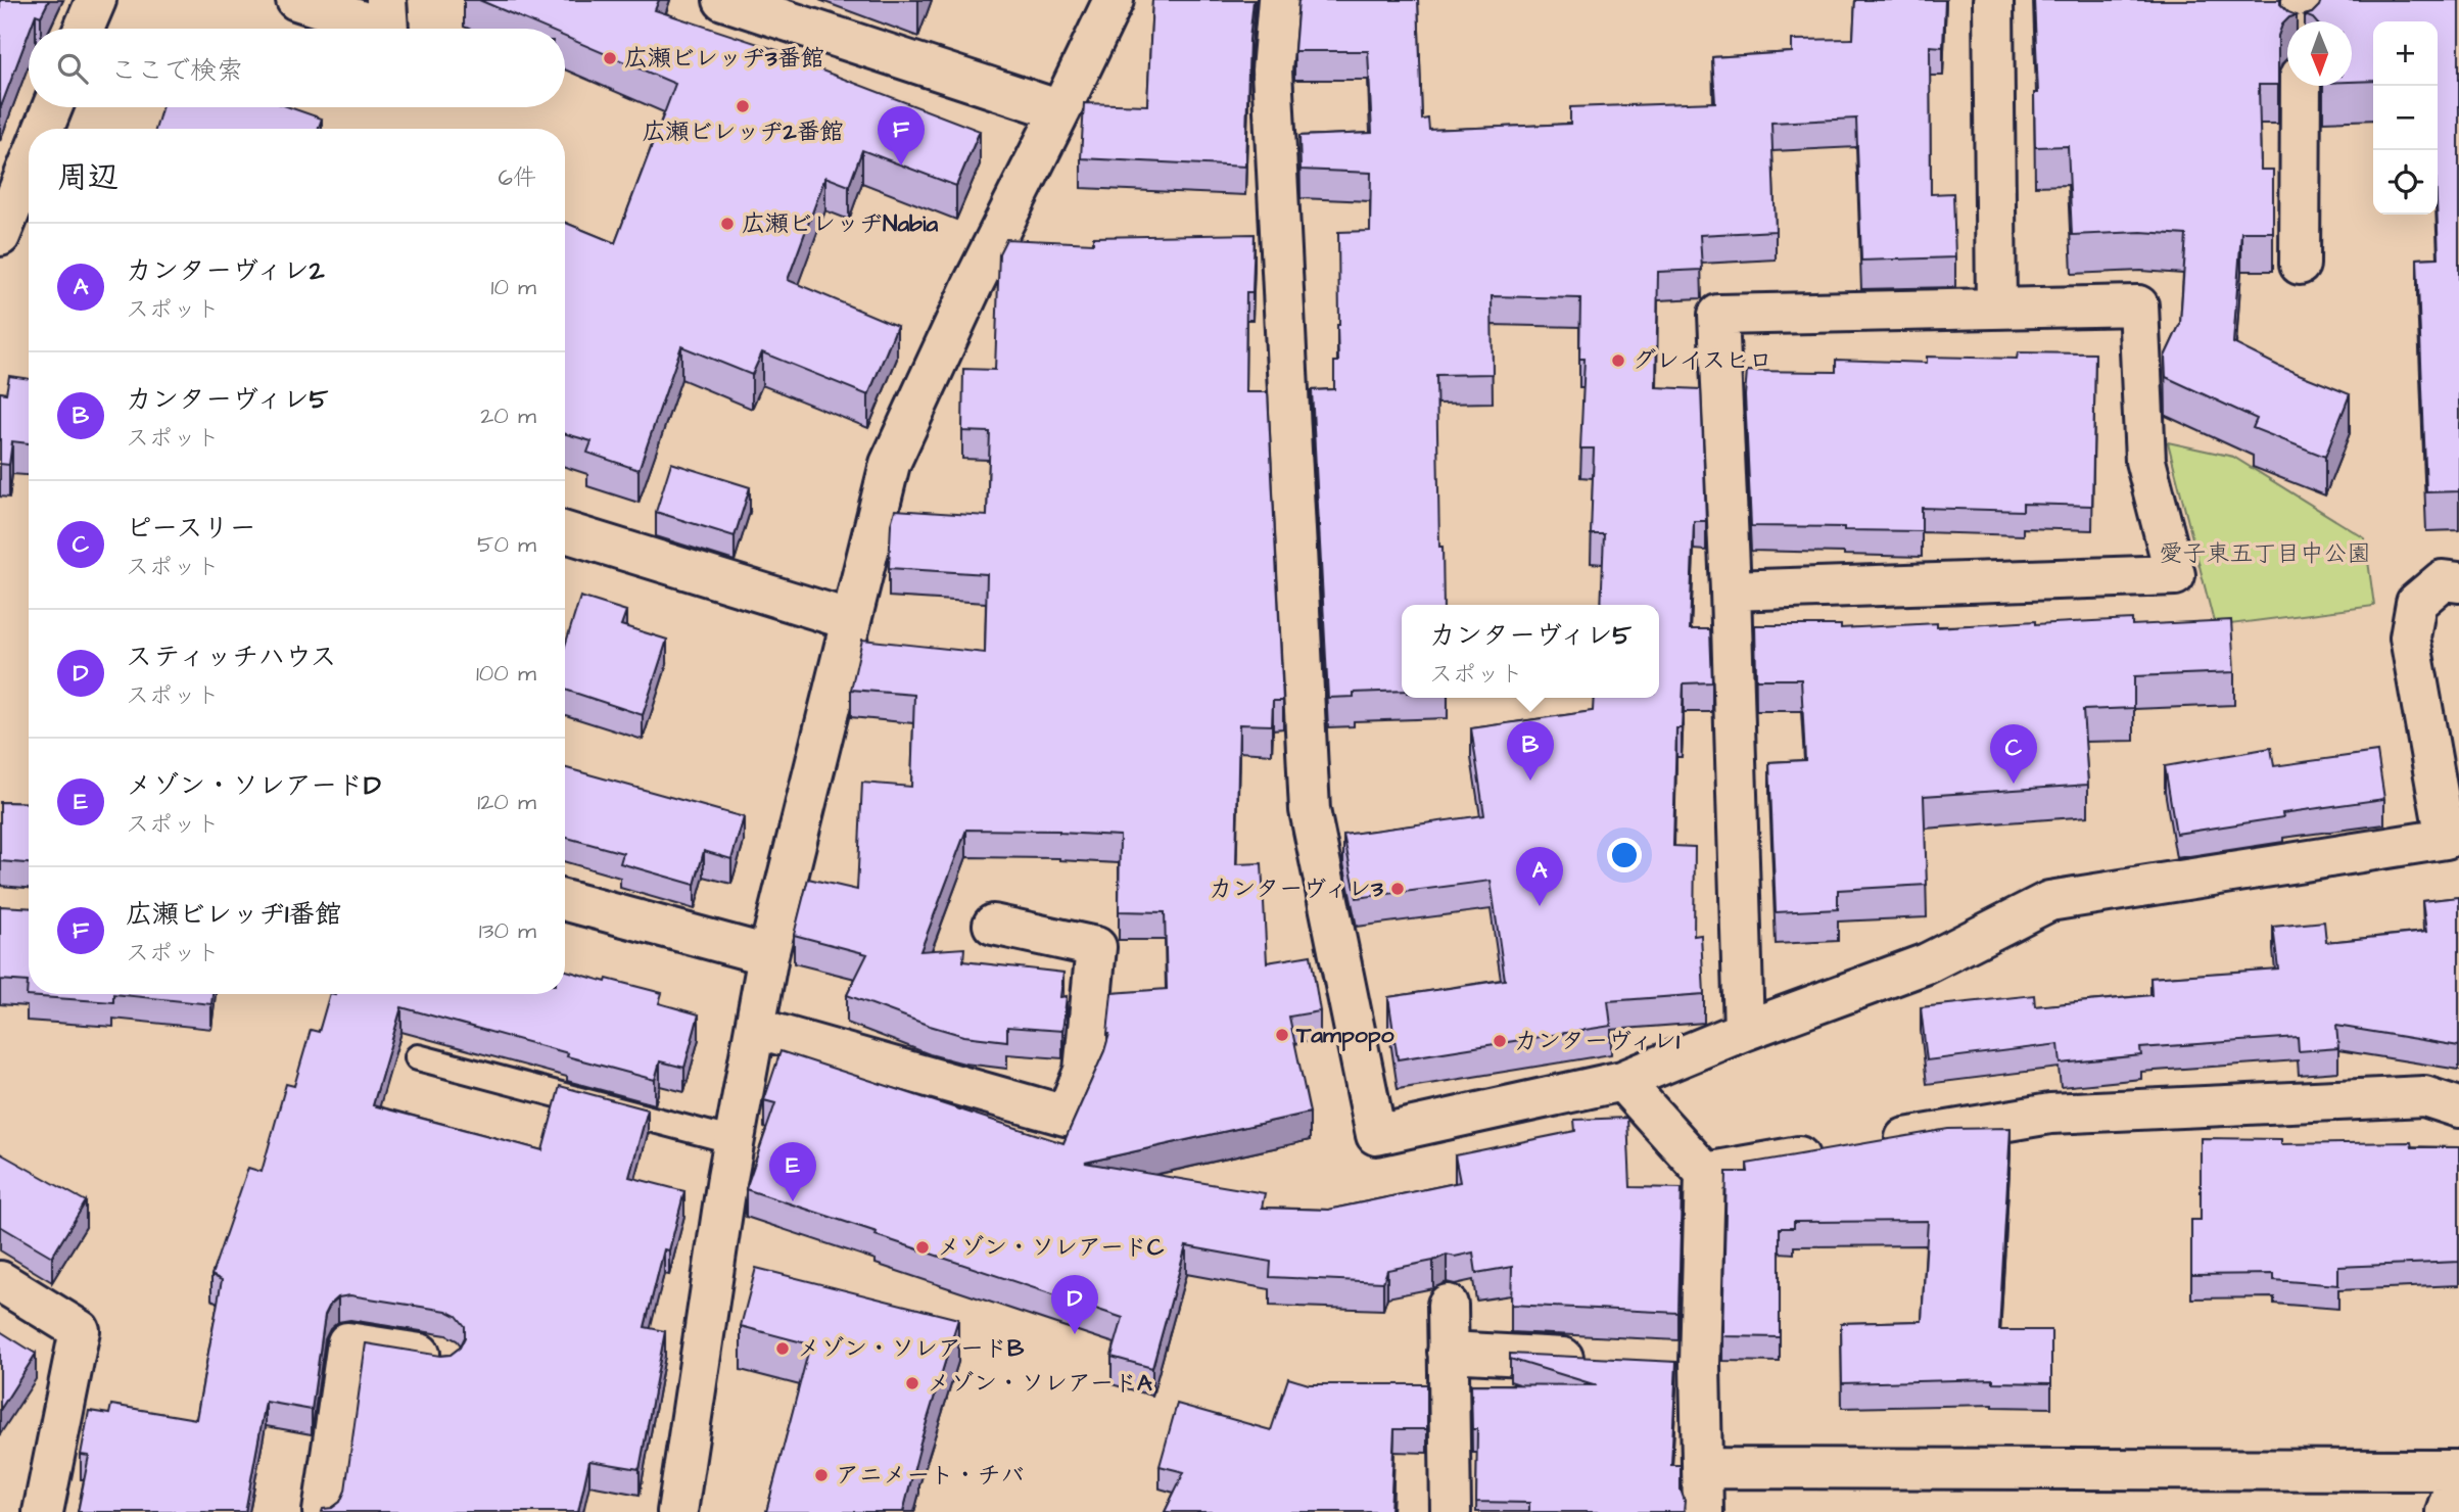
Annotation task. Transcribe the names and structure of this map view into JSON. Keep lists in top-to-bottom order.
{
  "parks": ["愛子東五丁目中公園"],
  "places": [
    "広瀬ビレッヂ3番館",
    "広瀬ビレッヂ2番館",
    "広瀬ビレッヂNabia",
    "グレイスヒロ",
    "カンターヴィレ3",
    "Tampopo",
    "カンターヴィレ1",
    "メゾン・ソレアードC",
    "メゾン・ソレアードB",
    "メゾン・ソレアードA",
    "アニメート・チバ"
  ],
  "north": "bottom",
  "page": {
    "map_buttons": ["+", "−"],
    "search": "ここで検索",
    "pins": [
      "F",
      "B",
      "C",
      "A",
      "E",
      "D"
    ],
    "heading": ["周辺", "6件"],
    "list": [
      {
        "mark": "A",
        "name": "カンターヴィレ2",
        "note": "スポット",
        "value": "10 m"
      },
      {
        "mark": "B",
        "name": "カンターヴィレ5",
        "note": "スポット",
        "value": "20 m"
      },
      {
        "mark": "C",
        "name": "ピースリー",
        "note": "スポット",
        "value": "50 m"
      },
      {
        "mark": "D",
        "name": "スティッチハウス",
        "note": "スポット",
        "value": "100 m"
      },
      {
        "mark": "E",
        "name": "メゾン・ソレアードD",
        "note": "スポット",
        "value": "120 m"
      },
      {
        "mark": "F",
        "name": "広瀬ビレッヂ1番館",
        "note": "スポット",
        "value": "130 m"
      }
    ],
    "popup": ["カンターヴィレ5", "スポット"]
  }
}
